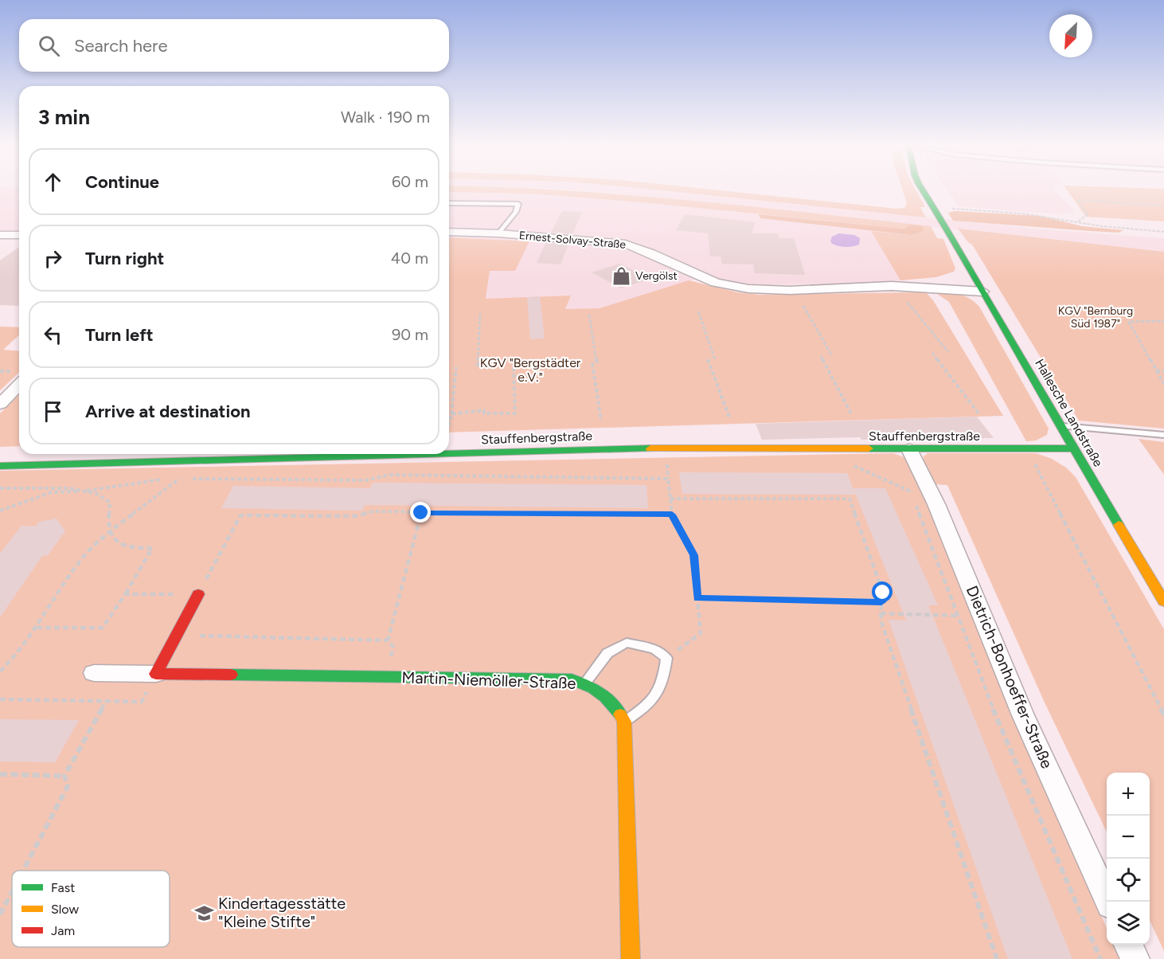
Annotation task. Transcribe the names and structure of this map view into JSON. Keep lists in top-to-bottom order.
{
  "streets": {
    "street": [
      "Ernest-Solvay-Straße",
      "Hallesche Landstraße",
      "Stauffenbergstraße",
      "Dietrich-Bonhoeffer-Straße",
      "Martin-Niemöller-Straße"
    ]
  },
  "crossings": [
    ["Ernest-Solvay-Straße", "Hallesche Landstraße"],
    ["Hallesche Landstraße", "Stauffenbergstraße"],
    ["Stauffenbergstraße", "Dietrich-Bonhoeffer-Straße"]
  ],
  "parks": ["KGV \"Bernburg Süd 1987\"", "KGV \"Bergstädter e.V.\""],
  "places": {
    "shop": ["Vergölst"],
    "school or university": ["Kindertagesstätte \"Kleine Stifte\""]
  },
  "legend": ["Fast", "Slow", "Jam"],
  "north": "bottom left",
  "page": {
    "search": "Search here",
    "heading": ["3 min", "Walk · 190 m"],
    "list": [
      ["Continue", "60 m"],
      ["Turn right", "40 m"],
      ["Turn left", "90 m"],
      "Arrive at destination"
    ],
    "map_buttons": ["+", "−"]
  }
}
